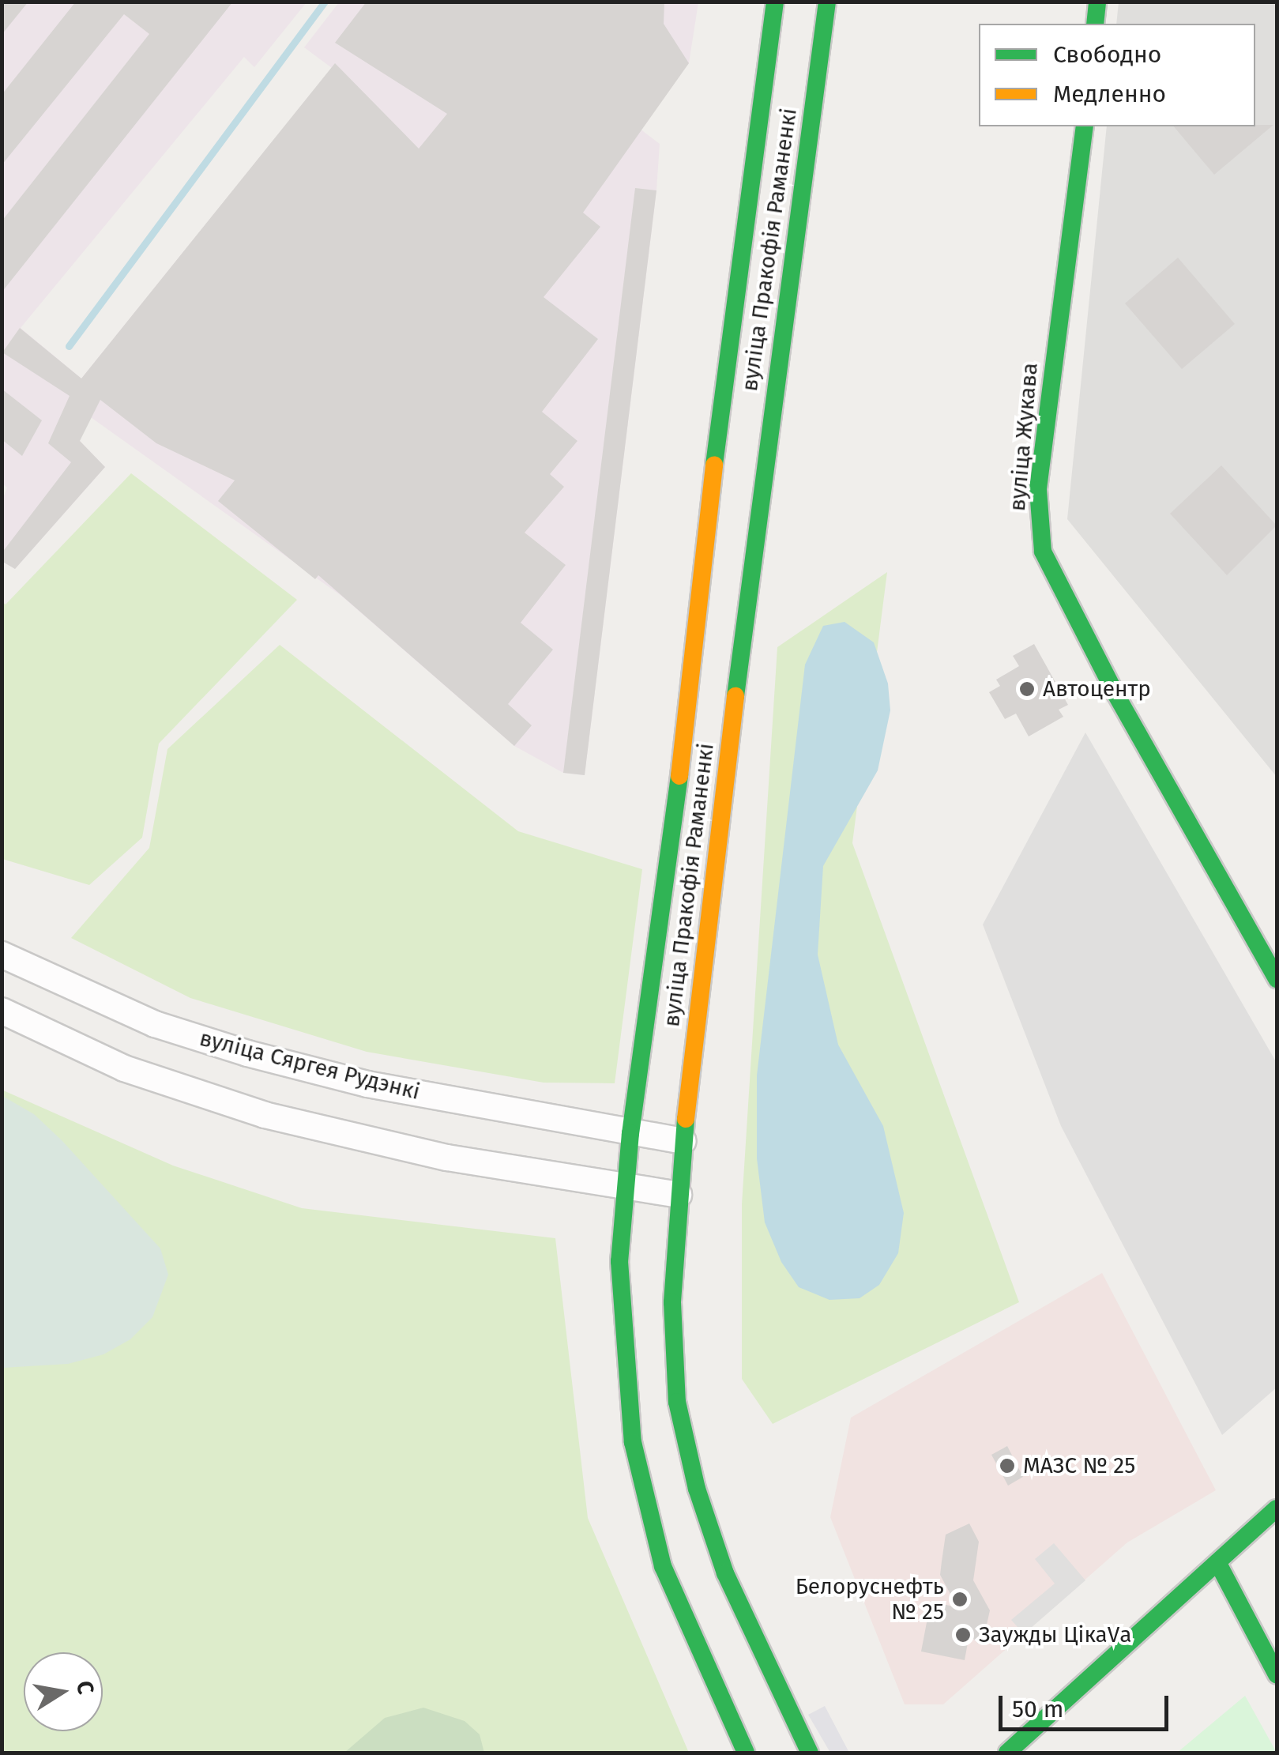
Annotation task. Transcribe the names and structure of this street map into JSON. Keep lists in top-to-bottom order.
{
  "streets": {
    "street": ["вуліца Пракофія Раманенкі", "вуліца Жукава", "вуліца Сяргея Рудэнкі"]
  },
  "crossings": [
    ["вуліца Пракофія Раманенкі", "вуліца Сяргея Рудэнкі"]
  ],
  "places": [
    "Автоцентр",
    "МАЗС № 25",
    "Белоруснефть № 25",
    "Заужды ЦікаVа"
  ],
  "legend": ["Свободно", "Медленно"],
  "scale_bar": "50 m",
  "north": "right"
}
